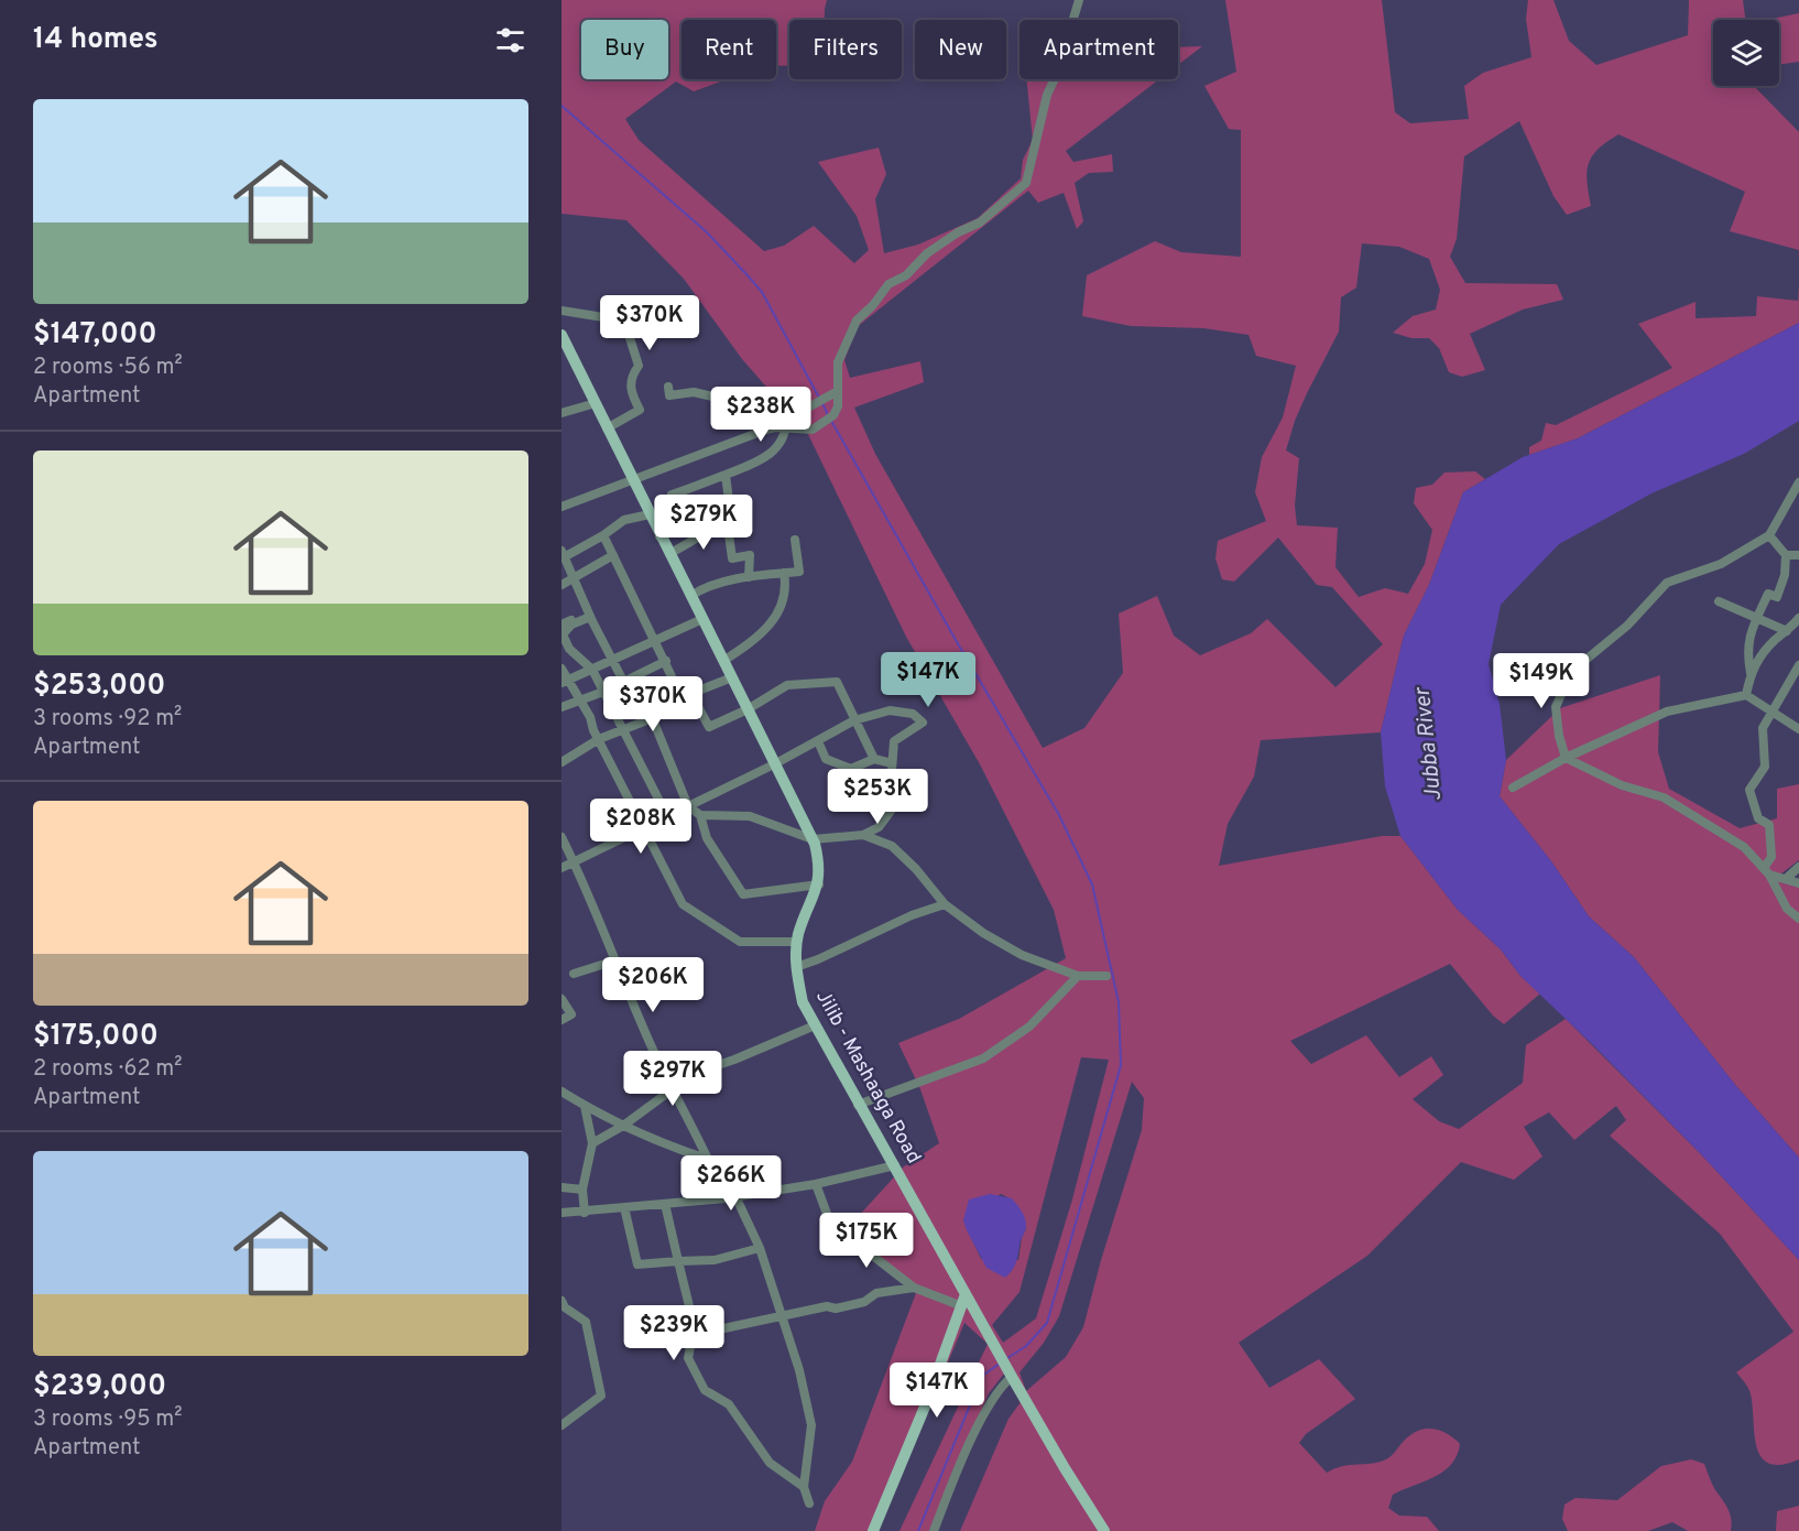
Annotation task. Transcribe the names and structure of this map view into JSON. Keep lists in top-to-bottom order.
{
  "streets": {
    "main road": ["Jilib - Mashaaga Road"]
  },
  "water": ["Jubba River"],
  "page": {
    "heading": "14 homes",
    "chip": [
      "Buy",
      "Rent",
      "Filters",
      "New",
      "Apartment"
    ],
    "list": [
      {
        "name": "$147,000",
        "note": "2 rooms · 56 m² · Apartment"
      },
      {
        "name": "$253,000",
        "note": "3 rooms · 92 m² · Apartment"
      },
      {
        "name": "$175,000",
        "note": "2 rooms · 62 m² · Apartment"
      },
      {
        "name": "$239,000",
        "note": "3 rooms · 95 m² · Apartment"
      }
    ],
    "price": [
      "$370K",
      "$238K",
      "$279K",
      "$147K",
      "$149K",
      "$370K",
      "$253K",
      "$208K",
      "$206K",
      "$297K",
      "$266K",
      "$175K",
      "$239K",
      "$147K"
    ]
  }
}
